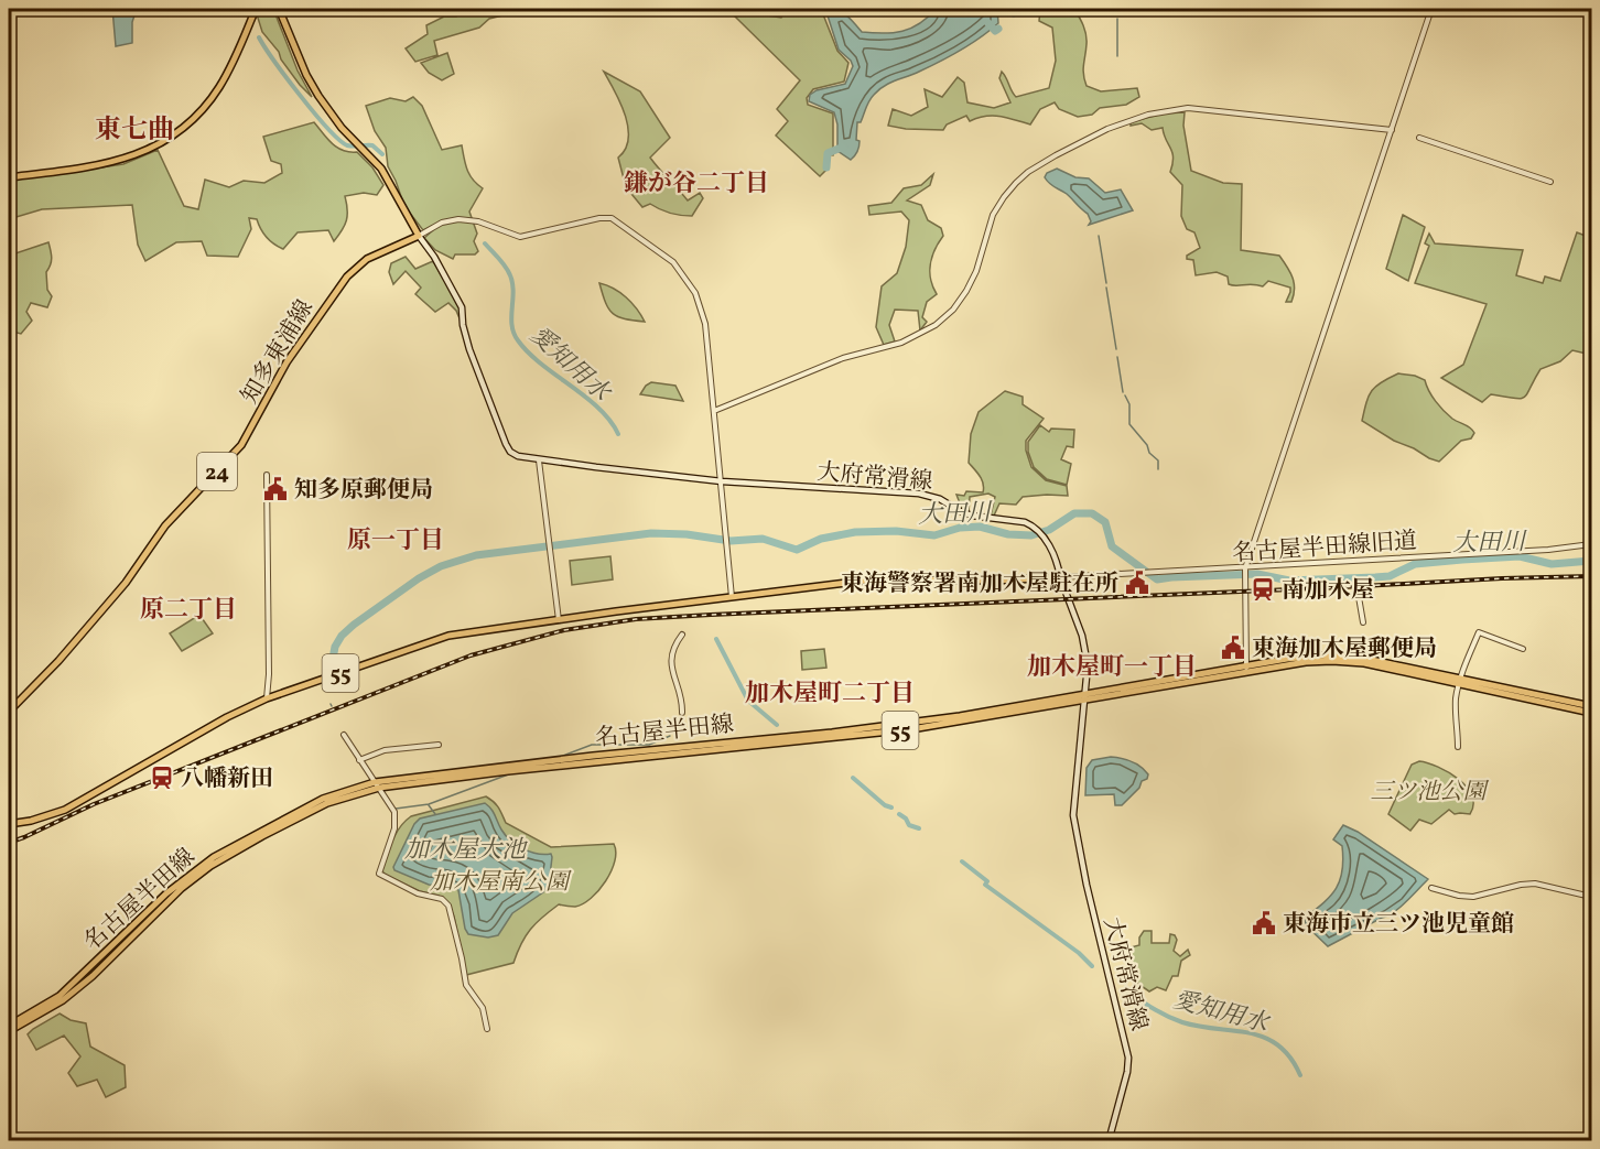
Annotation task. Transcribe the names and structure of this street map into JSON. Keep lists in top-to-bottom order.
{
  "streets": {
    "main road": [
      "知多東浦線",
      "24",
      "大府常滑線",
      "55",
      "名古屋半田線"
    ],
    "street": ["名古屋半田線旧道"]
  },
  "crossings": [
    ["知多東浦線", "大府常滑線"],
    ["大府常滑線", "名古屋半田線旧道"],
    ["大府常滑線", "55"],
    ["大府常滑線", "名古屋半田線"],
    ["名古屋半田線旧道", "55"]
  ],
  "districts": [
    "東七曲",
    "鎌が谷二丁目",
    "原一丁目",
    "原二丁目",
    "加木屋町一丁目",
    "加木屋町二丁目"
  ],
  "water": ["愛知用水", "大田川", "加木屋大池"],
  "parks": ["三ツ池公園", "加木屋南公園"],
  "places": {
    "public building": [
      "知多原郵便局",
      "東海警察署南加木屋駐在所",
      "東海加木屋郵便局",
      "東海市立三ツ池児童館"
    ],
    "station": ["南加木屋", "八幡新田"]
  }
}
